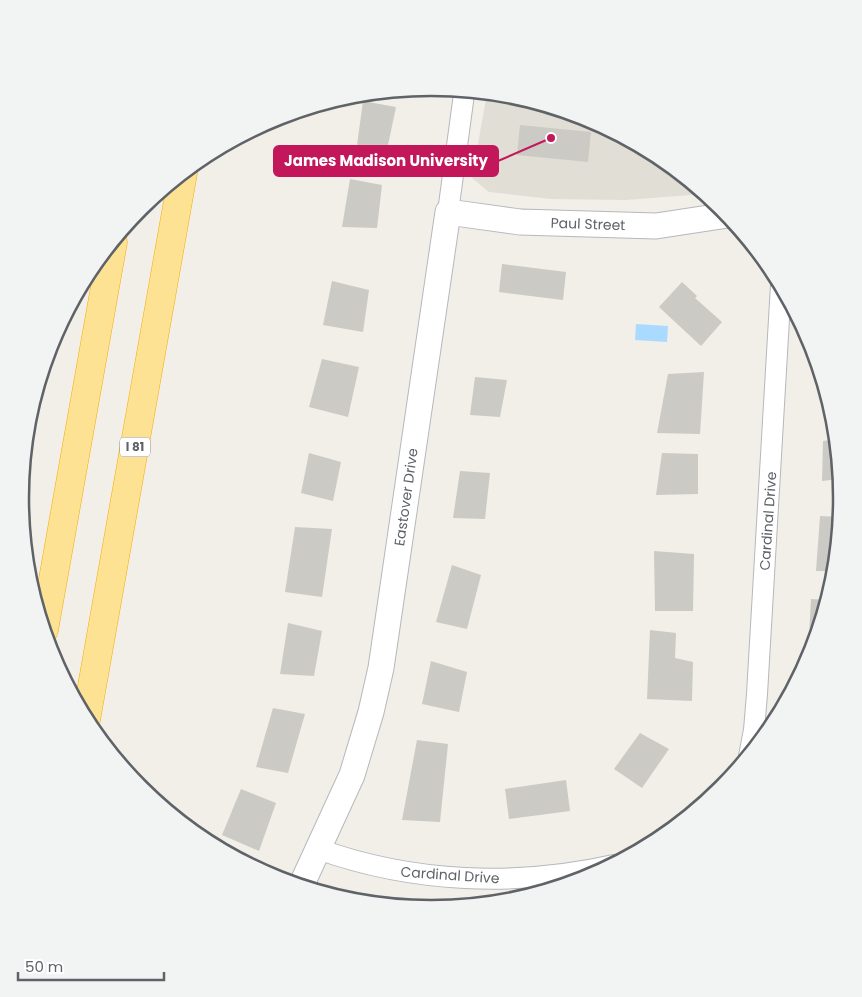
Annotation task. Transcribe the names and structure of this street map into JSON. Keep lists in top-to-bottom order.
{
  "streets": {
    "highway": ["I 81"],
    "street": ["Paul Street", "Eastover Drive", "Cardinal Drive"]
  },
  "crossings": [
    ["Paul Street", "Eastover Drive"],
    ["Eastover Drive", "Cardinal Drive"]
  ],
  "places": ["James Madison University"],
  "scale_bar": "50 m"
}
